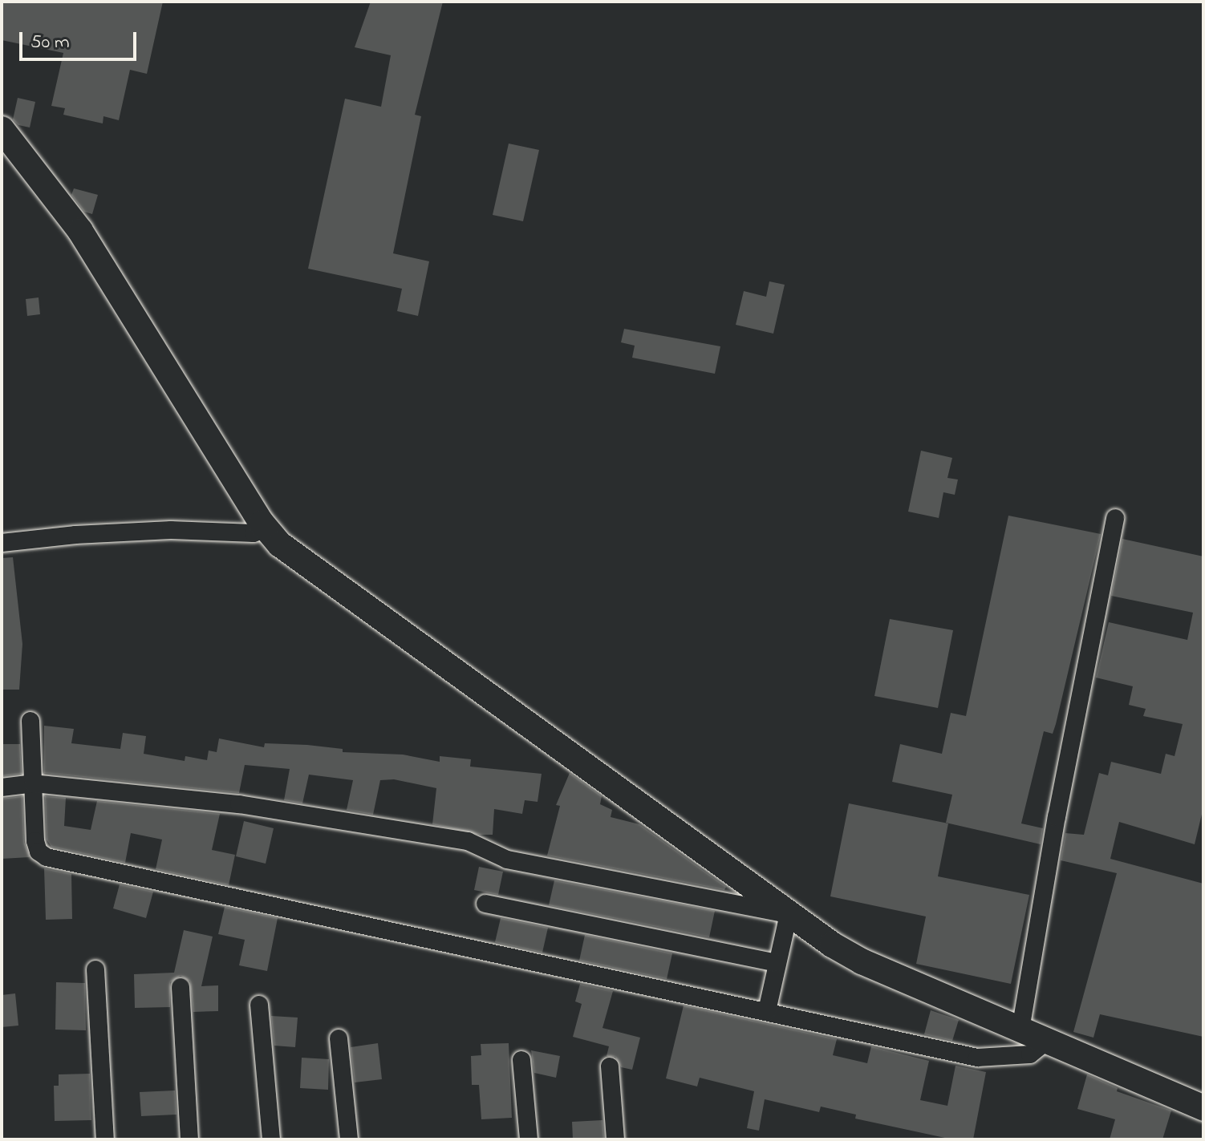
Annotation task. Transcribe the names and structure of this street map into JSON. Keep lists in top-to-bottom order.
{
  "scale_bar": "50 m"
}
